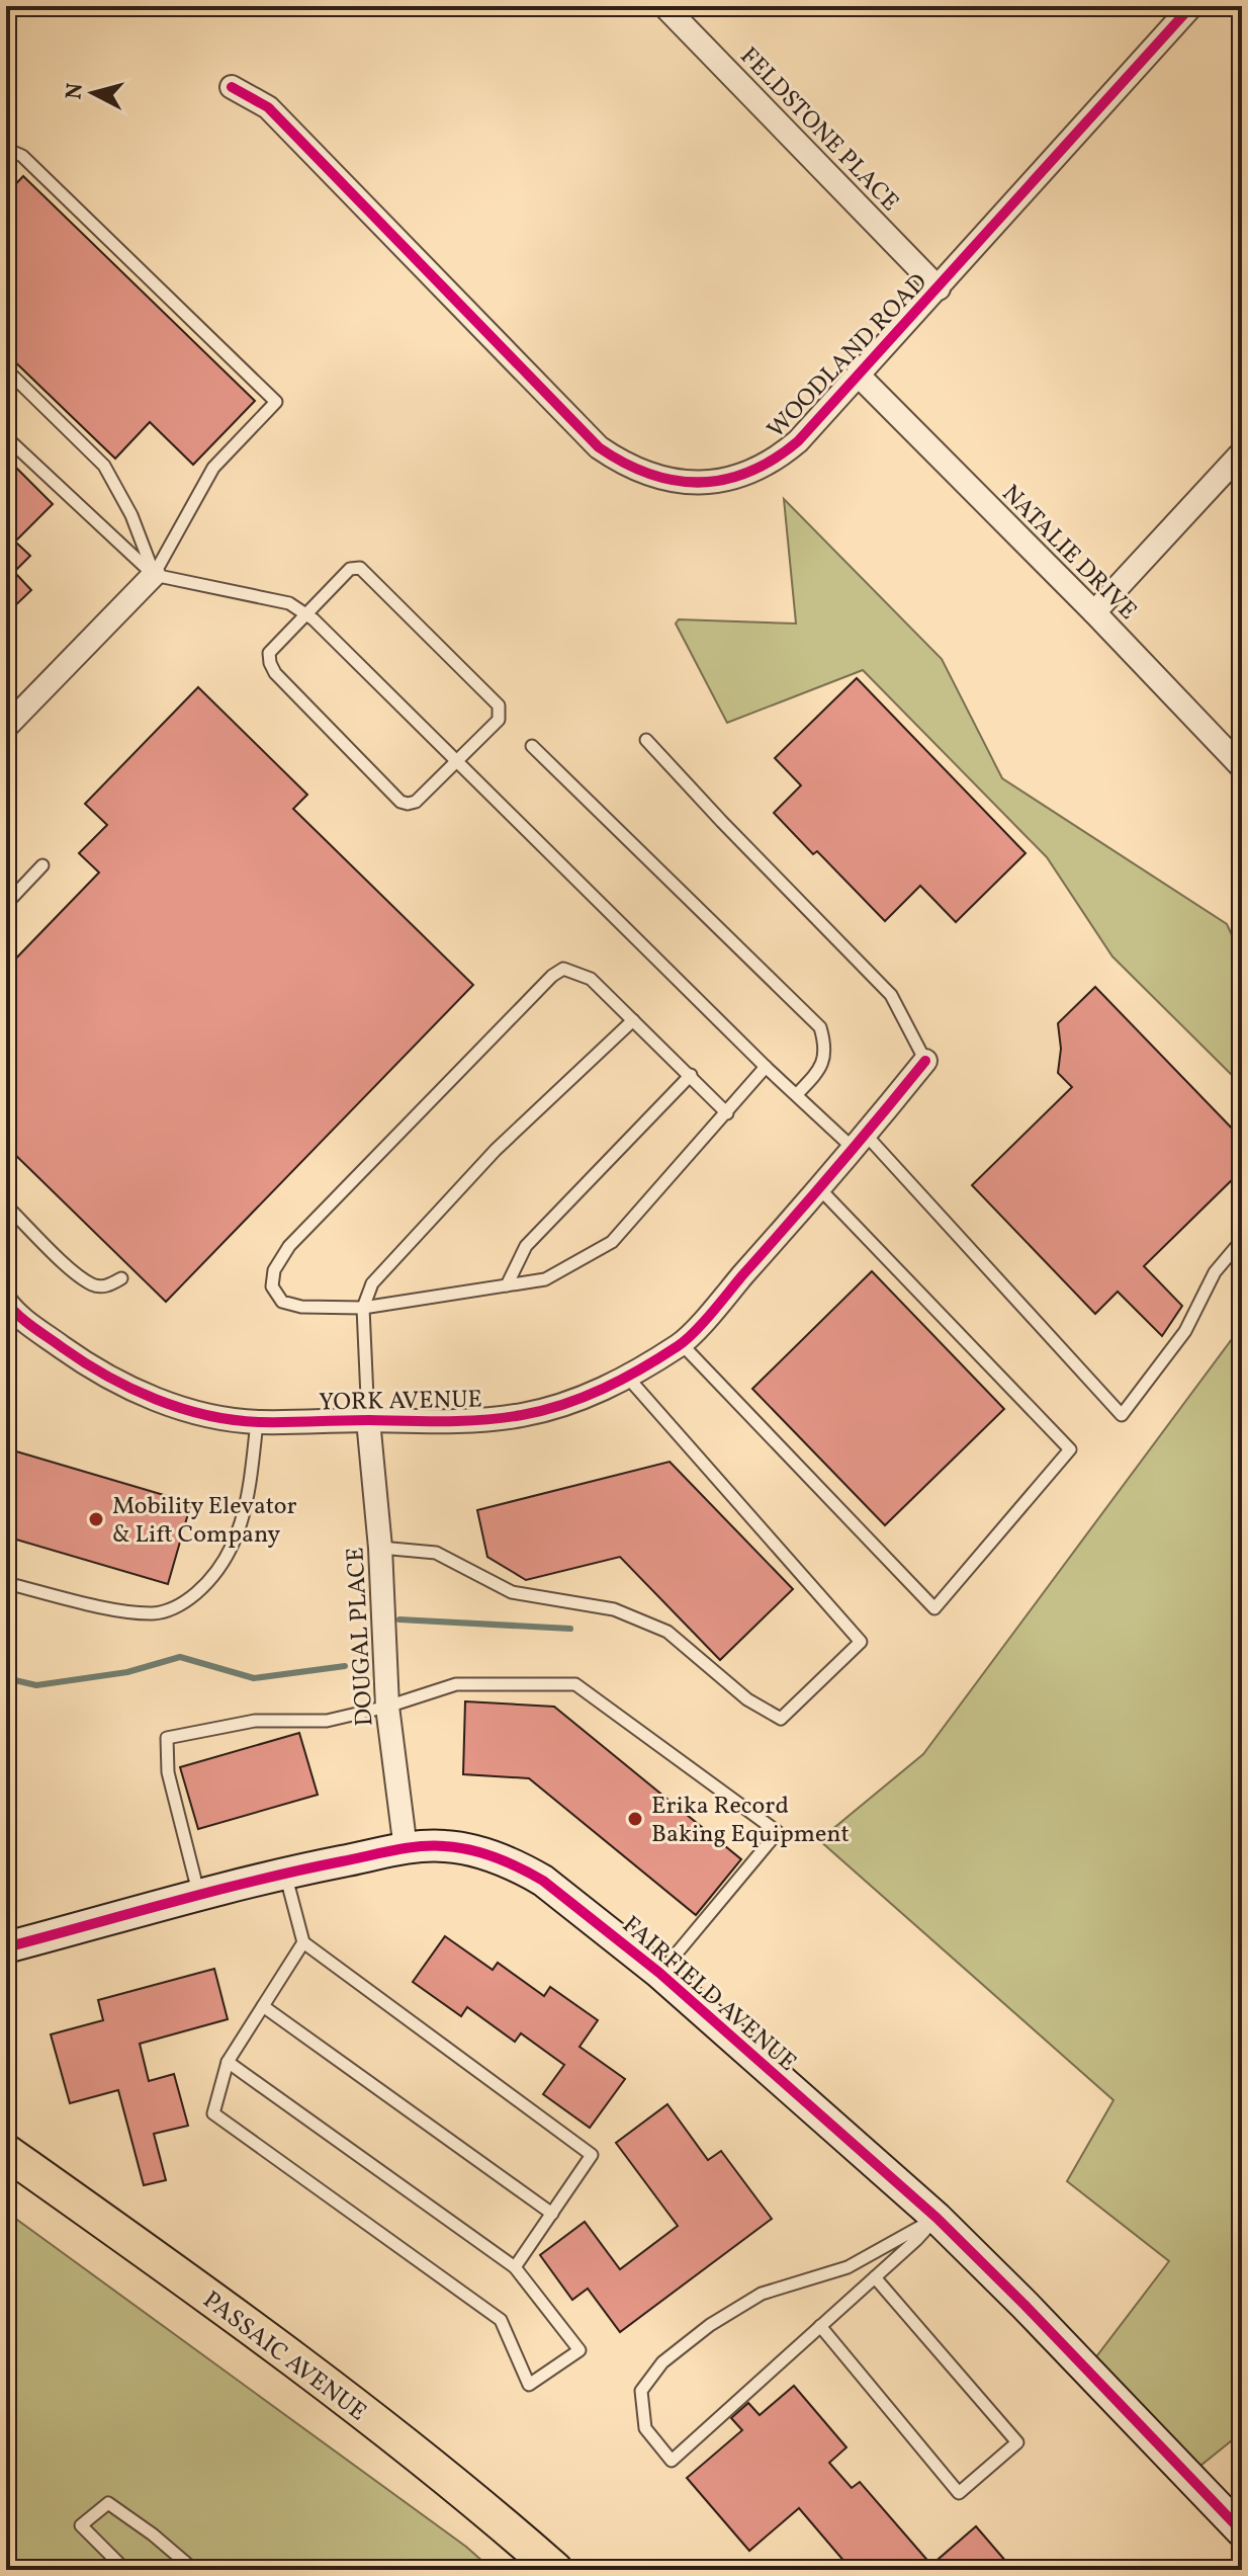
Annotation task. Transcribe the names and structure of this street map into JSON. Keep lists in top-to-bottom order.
{
  "streets": {
    "main road": ["PASSAIC AVENUE"],
    "street": [
      "FELDSTONE PLACE",
      "WOODLAND ROAD",
      "NATALIE DRIVE",
      "YORK AVENUE",
      "DOUGAL PLACE",
      "FAIRFIELD AVENUE"
    ]
  },
  "crossings": [
    ["FELDSTONE PLACE", "WOODLAND ROAD"],
    ["WOODLAND ROAD", "NATALIE DRIVE"],
    ["YORK AVENUE", "DOUGAL PLACE"],
    ["DOUGAL PLACE", "FAIRFIELD AVENUE"]
  ],
  "places": ["Mobility Elevator & Lift Company", "Erika Record Baking Equipment"],
  "north": "left"
}
